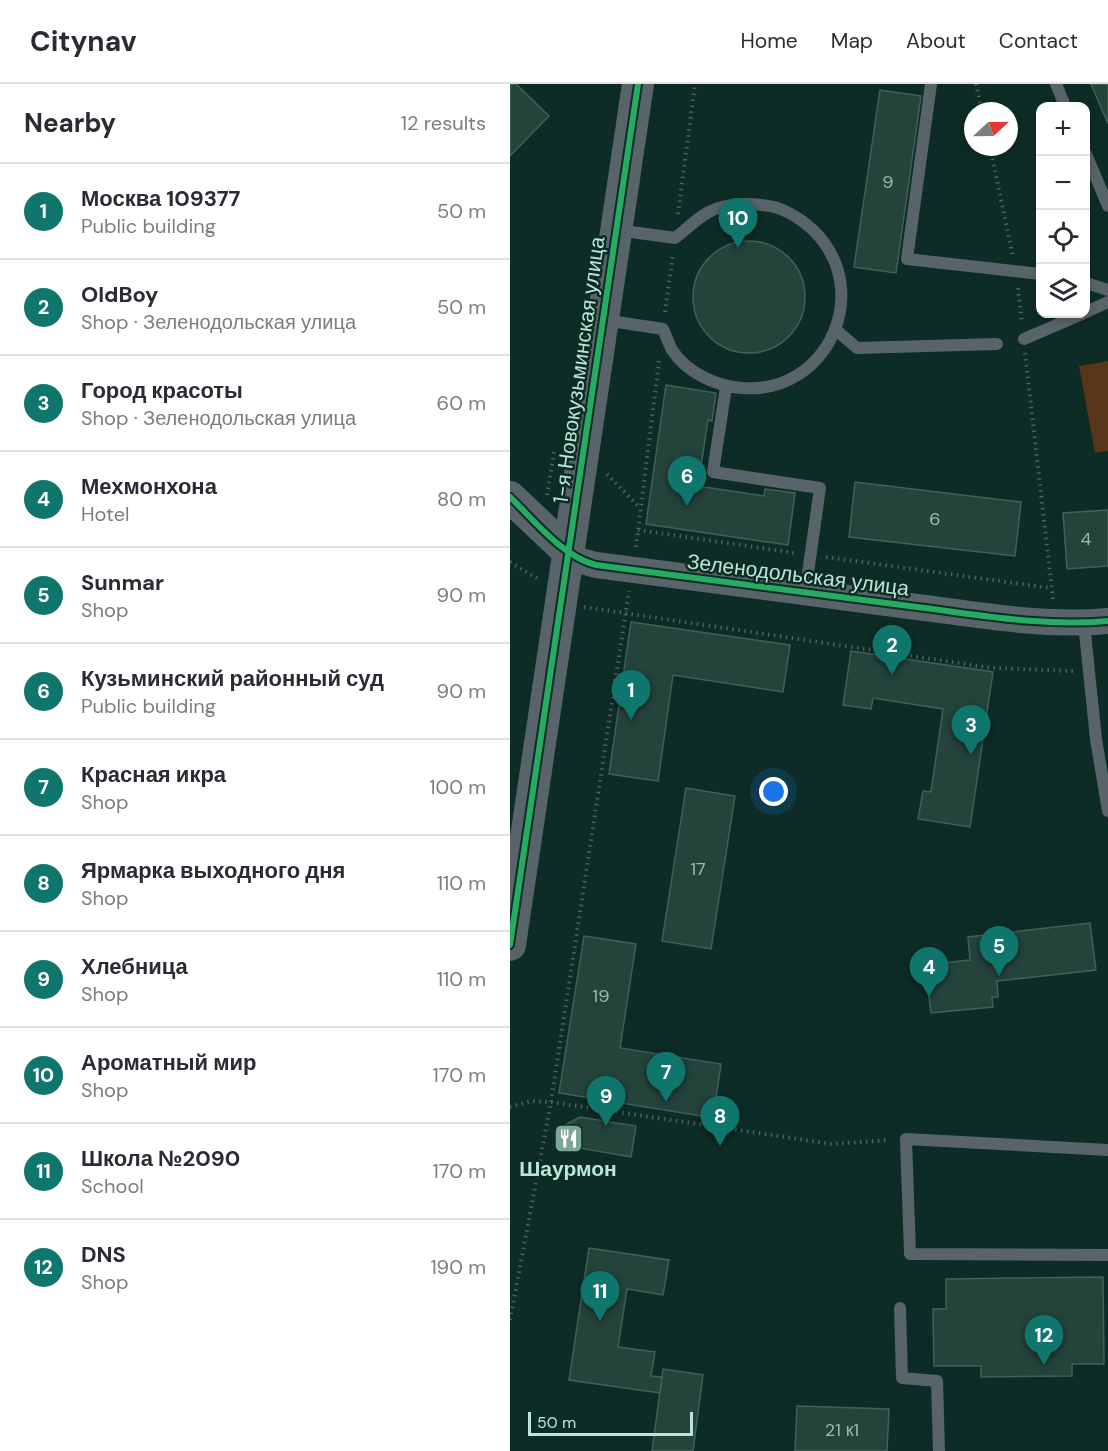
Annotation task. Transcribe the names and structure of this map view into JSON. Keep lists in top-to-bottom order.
{
  "streets": {
    "street": ["1-я Новокузьминская улица", "Зеленодольская улица"]
  },
  "crossings": [
    ["1-я Новокузьминская улица", "Зеленодольская улица"]
  ],
  "places": {
    "restaurant": ["Шаурмон"]
  },
  "house_numbers": [
    "9",
    "6",
    "4",
    "17",
    "19",
    "21 к1"
  ],
  "scale_bar": "50 m",
  "north": "right",
  "page": {
    "header": "Citynav",
    "nav": [
      "Home",
      "Map",
      "About",
      "Contact"
    ],
    "heading": ["Nearby", "12 results"],
    "map_buttons": ["+", "−"],
    "list": [
      {
        "mark": "1",
        "name": "Москва 109377",
        "note": "Public building",
        "value": "50 m"
      },
      {
        "mark": "2",
        "name": "OldBoy",
        "note": "Shop · Зеленодольская улица",
        "value": "50 m"
      },
      {
        "mark": "3",
        "name": "Город красоты",
        "note": "Shop · Зеленодольская улица",
        "value": "60 m"
      },
      {
        "mark": "4",
        "name": "Мехмонхона",
        "note": "Hotel",
        "value": "80 m"
      },
      {
        "mark": "5",
        "name": "Sunmar",
        "note": "Shop",
        "value": "90 m"
      },
      {
        "mark": "6",
        "name": "Кузьминский районный суд",
        "note": "Public building",
        "value": "90 m"
      },
      {
        "mark": "7",
        "name": "Красная икра",
        "note": "Shop",
        "value": "100 m"
      },
      {
        "mark": "8",
        "name": "Ярмарка выходного дня",
        "note": "Shop",
        "value": "110 m"
      },
      {
        "mark": "9",
        "name": "Хлебница",
        "note": "Shop",
        "value": "110 m"
      },
      {
        "mark": "10",
        "name": "Ароматный мир",
        "note": "Shop",
        "value": "170 m"
      },
      {
        "mark": "11",
        "name": "Школа №2090",
        "note": "School",
        "value": "170 m"
      },
      {
        "mark": "12",
        "name": "DNS",
        "note": "Shop",
        "value": "190 m"
      }
    ],
    "pins": [
      "10",
      "6",
      "2",
      "1",
      "3",
      "5",
      "4",
      "7",
      "9",
      "8",
      "11",
      "12"
    ],
    "scale": "50 m"
  }
}
